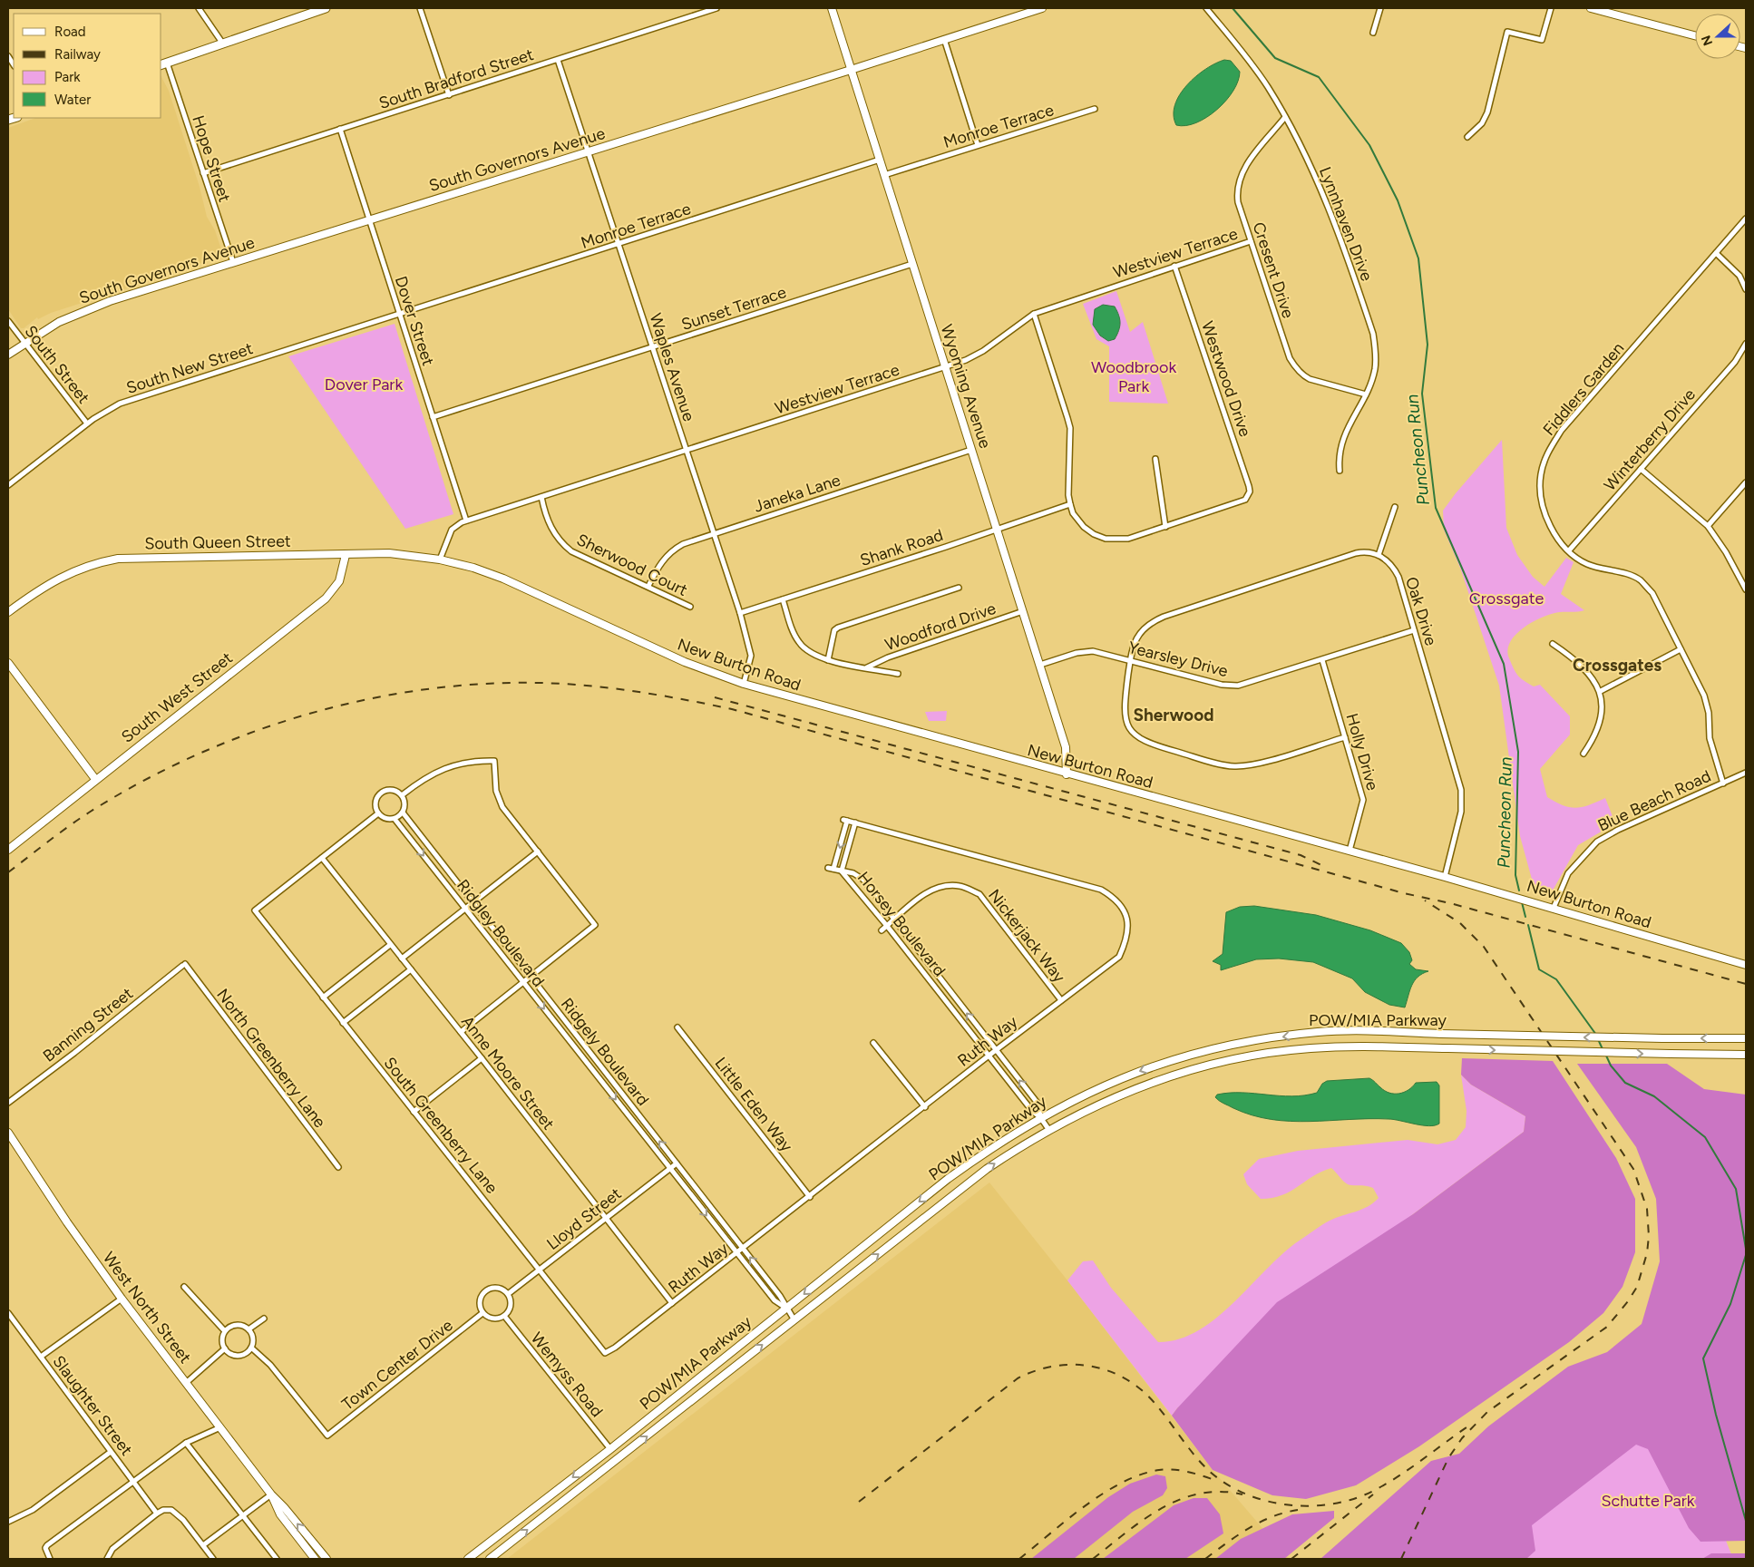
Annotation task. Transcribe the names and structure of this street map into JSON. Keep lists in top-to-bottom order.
{
  "streets": {
    "main road": [
      "South Governors Avenue",
      "Wyoming Avenue",
      "South Queen Street",
      "New Burton Road",
      "South West Street",
      "POW/MIA Parkway",
      "West North Street"
    ],
    "street": [
      "South Bradford Street",
      "Monroe Terrace",
      "Hope Street",
      "Lynnhaven Drive",
      "Westview Terrace",
      "Cresent Drive",
      "Sunset Terrace",
      "Dover Street",
      "South Street",
      "Waples Avenue",
      "South New Street",
      "Westwood Drive",
      "Fiddlers Garden",
      "Winterberry Drive",
      "Janeka Lane",
      "Shank Road",
      "Sherwood Court",
      "Oak Drive",
      "Woodford Drive",
      "Yearsley Drive",
      "Holly Drive",
      "Blue Beach Road",
      "Horsey Boulevard",
      "Ridgley Boulevard",
      "Nickerjack Way",
      "Banning Street",
      "Ruth Way",
      "Ridgely Boulevard",
      "North Greenberry Lane",
      "Anne Moore Street",
      "Little Eden Way",
      "South Greenberry Lane",
      "Lloyd Street",
      "Town Center Drive",
      "Wemyss Road",
      "Slaughter Street"
    ]
  },
  "crossings": [
    ["South Bradford Street", "Hope Street"],
    ["South Bradford Street", "Dover Street"],
    ["South Bradford Street", "Waples Avenue"],
    ["Monroe Terrace", "Dover Street"],
    ["Monroe Terrace", "Waples Avenue"],
    ["Monroe Terrace", "South New Street"],
    ["Monroe Terrace", "Wyoming Avenue"],
    ["Hope Street", "South Governors Avenue"],
    ["South Governors Avenue", "Dover Street"],
    ["South Governors Avenue", "South Street"],
    ["South Governors Avenue", "Waples Avenue"],
    ["South Governors Avenue", "Wyoming Avenue"],
    ["Lynnhaven Drive", "Cresent Drive"],
    ["Westview Terrace", "Cresent Drive"],
    ["Westview Terrace", "Dover Street"],
    ["Westview Terrace", "Waples Avenue"],
    ["Westview Terrace", "Westwood Drive"],
    ["Westview Terrace", "Wyoming Avenue"],
    ["Westview Terrace", "South Queen Street"],
    ["Westview Terrace", "Sherwood Court"],
    ["Westview Terrace", "New Burton Road"],
    ["Sunset Terrace", "Dover Street"],
    ["Sunset Terrace", "Waples Avenue"],
    ["Sunset Terrace", "Wyoming Avenue"],
    ["Dover Street", "South New Street"],
    ["South Street", "South New Street"],
    ["Waples Avenue", "Janeka Lane"],
    ["Waples Avenue", "Shank Road"],
    ["Waples Avenue", "New Burton Road"],
    ["Wyoming Avenue", "Janeka Lane"],
    ["Wyoming Avenue", "Shank Road"],
    ["Wyoming Avenue", "Woodford Drive"],
    ["Wyoming Avenue", "Yearsley Drive"],
    ["Wyoming Avenue", "New Burton Road"],
    ["Fiddlers Garden", "Winterberry Drive"],
    ["Fiddlers Garden", "Blue Beach Road"],
    ["Janeka Lane", "Sherwood Court"],
    ["South Queen Street", "New Burton Road"],
    ["South Queen Street", "South West Street"],
    ["Oak Drive", "Yearsley Drive"],
    ["Oak Drive", "New Burton Road"],
    ["Yearsley Drive", "Holly Drive"],
    ["New Burton Road", "Holly Drive"],
    ["New Burton Road", "Blue Beach Road"],
    ["Horsey Boulevard", "Nickerjack Way"],
    ["Horsey Boulevard", "POW/MIA Parkway"],
    ["Horsey Boulevard", "Ruth Way"],
    ["Ridgley Boulevard", "Ridgely Boulevard"],
    ["Nickerjack Way", "Ruth Way"],
    ["POW/MIA Parkway", "Ridgely Boulevard"],
    ["POW/MIA Parkway", "Wemyss Road"],
    ["Banning Street", "North Greenberry Lane"],
    ["Ruth Way", "Ridgely Boulevard"],
    ["Ruth Way", "Anne Moore Street"],
    ["Ruth Way", "Little Eden Way"],
    ["Ruth Way", "South Greenberry Lane"],
    ["Ridgely Boulevard", "Lloyd Street"],
    ["Anne Moore Street", "South Greenberry Lane"],
    ["Anne Moore Street", "Lloyd Street"],
    ["South Greenberry Lane", "Lloyd Street"],
    ["Lloyd Street", "Town Center Drive"],
    ["Lloyd Street", "Wemyss Road"],
    ["Town Center Drive", "Wemyss Road"]
  ],
  "one_way": ["Ridgley Boulevard"],
  "districts": ["Crossgates", "Sherwood"],
  "water": ["Puncheon Run"],
  "parks": [
    "Woodbrook Park",
    "Dover Park",
    "Crossgate",
    "Schutte Park"
  ],
  "legend": [
    "Road",
    "Railway",
    "Park",
    "Water"
  ],
  "north": "left"
}
